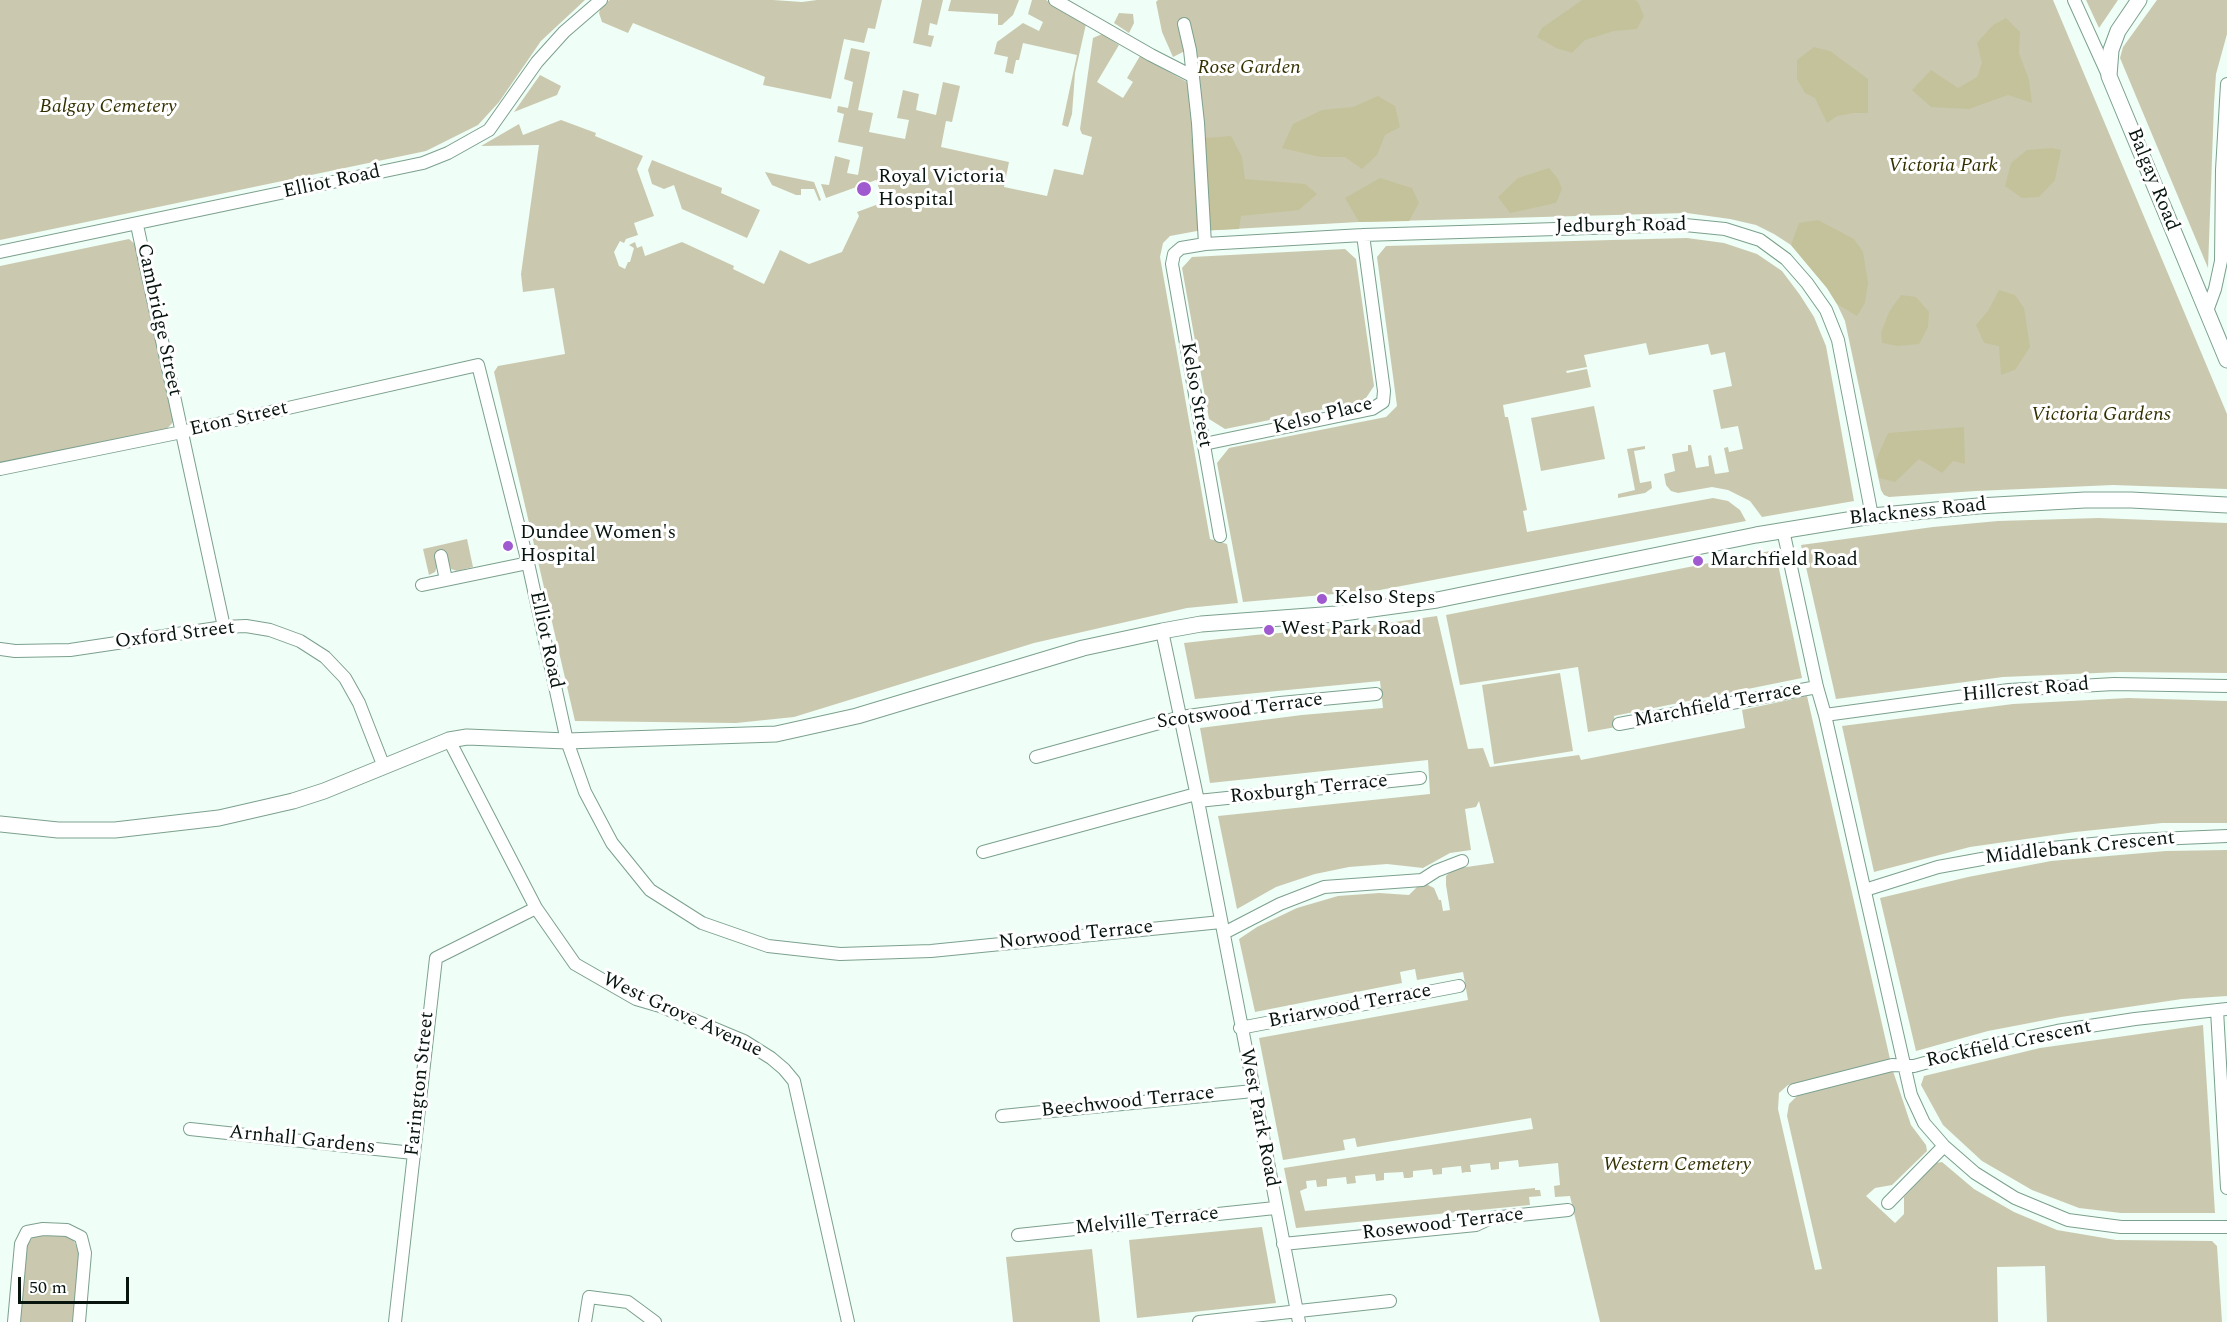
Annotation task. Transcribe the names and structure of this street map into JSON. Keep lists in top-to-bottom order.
{
  "streets": {
    "street": [
      "Balgay Road",
      "Elliot Road",
      "Jedburgh Road",
      "Cambridge Street",
      "Kelso Street",
      "Kelso Place",
      "Eton Street",
      "Blackness Road",
      "Oxford Street",
      "Hillcrest Road",
      "Marchfield Terrace",
      "Scotswood Terrace",
      "Roxburgh Terrace",
      "Middlebank Crescent",
      "Norwood Terrace",
      "Briarwood Terrace",
      "West Grove Avenue",
      "Rockfield Crescent",
      "Farington Street",
      "Beechwood Terrace",
      "West Park Road",
      "Arnhall Gardens",
      "Melville Terrace",
      "Rosewood Terrace"
    ]
  },
  "crossings": [
    ["Elliot Road", "Cambridge Street"],
    ["Elliot Road", "Eton Street"],
    ["Elliot Road", "Blackness Road"],
    ["Elliot Road", "Norwood Terrace"],
    ["Jedburgh Road", "Kelso Street"],
    ["Jedburgh Road", "Kelso Place"],
    ["Jedburgh Road", "Blackness Road"],
    ["Cambridge Street", "Eton Street"],
    ["Cambridge Street", "Oxford Street"],
    ["Kelso Street", "Kelso Place"],
    ["Blackness Road", "West Park Road"],
    ["Scotswood Terrace", "West Park Road"],
    ["Roxburgh Terrace", "West Park Road"],
    ["Norwood Terrace", "West Park Road"],
    ["Briarwood Terrace", "West Park Road"],
    ["West Grove Avenue", "Farington Street"],
    ["Farington Street", "Arnhall Gardens"],
    ["Beechwood Terrace", "West Park Road"],
    ["West Park Road", "Melville Terrace"],
    ["West Park Road", "Rosewood Terrace"]
  ],
  "parks": [
    "Rose Garden",
    "Balgay Cemetery",
    "Victoria Park",
    "Victoria Gardens",
    "Western Cemetery"
  ],
  "places": [
    "Royal Victoria Hospital",
    "Dundee Women's Hospital",
    "Marchfield Road",
    "Kelso Steps",
    "West Park Road"
  ],
  "scale_bar": "50 m"
}
